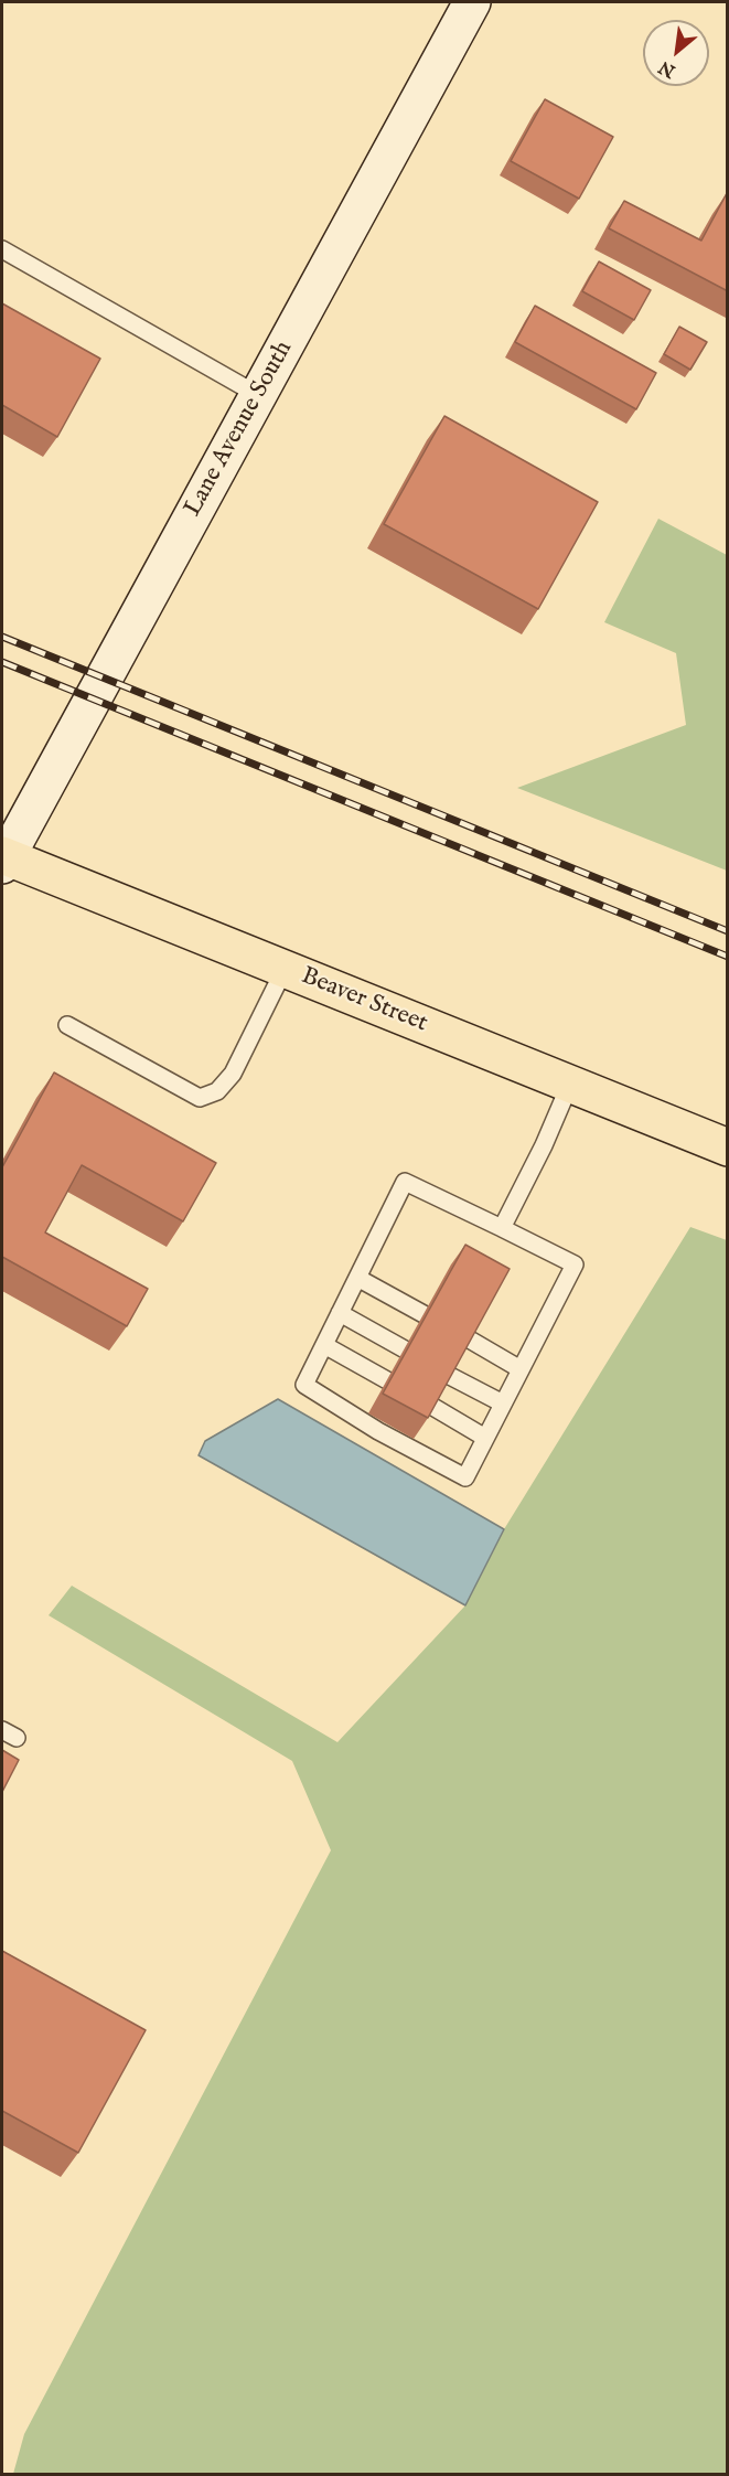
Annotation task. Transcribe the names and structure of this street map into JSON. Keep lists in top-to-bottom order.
{
  "streets": {
    "main road": ["Lane Avenue South", "Beaver Street"]
  },
  "crossings": [
    ["Lane Avenue South", "Beaver Street"]
  ],
  "north": "bottom left"
}
